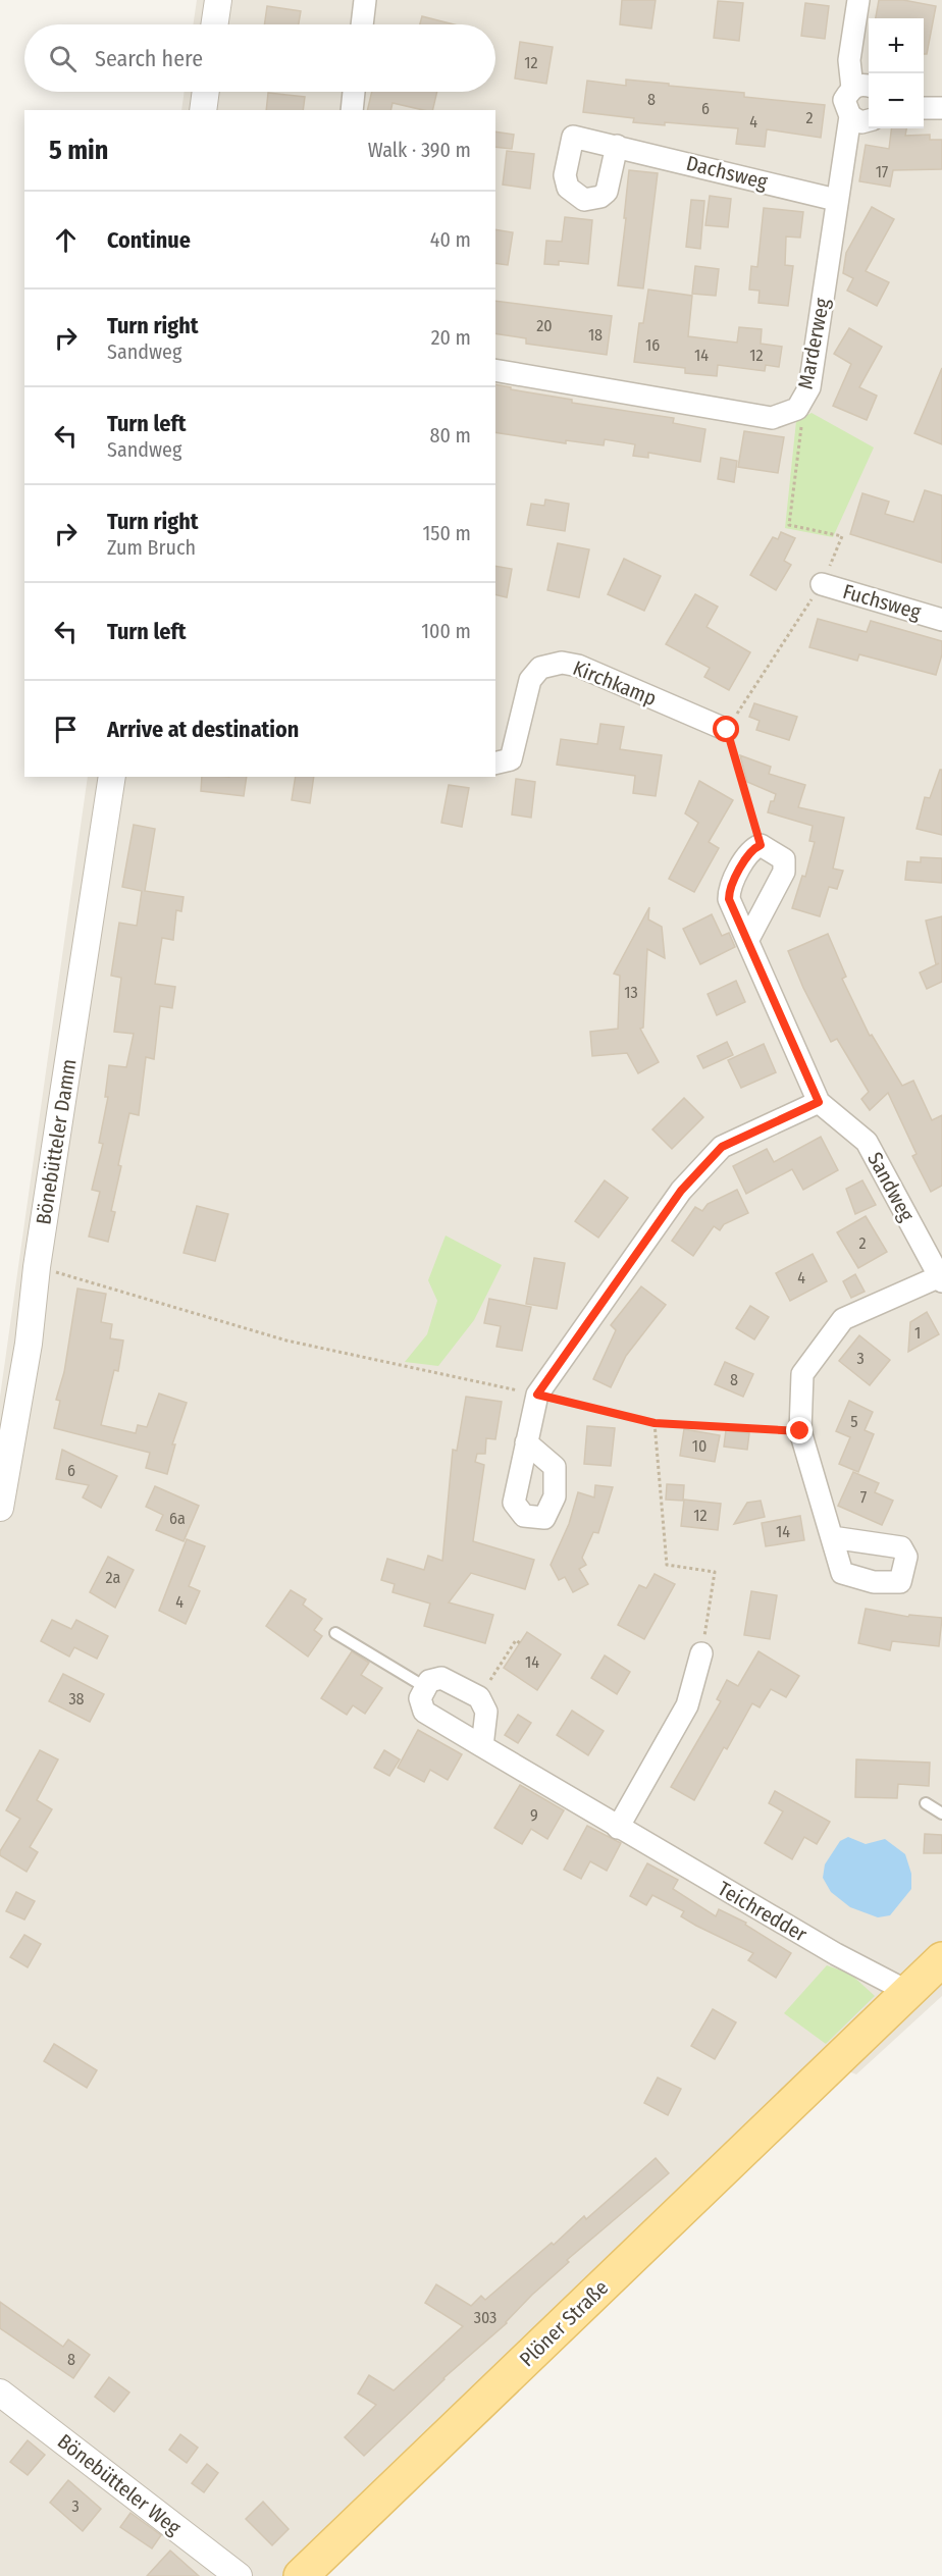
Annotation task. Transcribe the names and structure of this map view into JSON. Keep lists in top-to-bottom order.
{
  "streets": {
    "main road": ["Plöner Straße"],
    "street": [
      "Dachsweg",
      "Marderweg",
      "Fuchsweg",
      "Kirchkamp",
      "Bönebütteler Damm",
      "Sandweg",
      "Teichredder",
      "Bönebütteler Weg"
    ]
  },
  "crossings": [
    ["Dachsweg", "Marderweg"],
    ["Teichredder", "Plöner Straße"]
  ],
  "house_numbers": [
    "12",
    "8",
    "6",
    "2",
    "4",
    "17",
    "20",
    "18",
    "16",
    "14",
    "12",
    "13",
    "2",
    "4",
    "1",
    "3",
    "8",
    "5",
    "10",
    "6",
    "7",
    "12",
    "6a",
    "14",
    "2a",
    "4",
    "14",
    "38",
    "9",
    "303",
    "8",
    "3"
  ],
  "page": {
    "map_buttons": ["+", "−"],
    "search": "Search here",
    "heading": ["5 min", "Walk · 390 m"],
    "list": [
      ["Continue", "40 m"],
      ["Turn right", "Sandweg", "20 m"],
      ["Turn left", "Sandweg", "80 m"],
      ["Turn right", "Zum Bruch", "150 m"],
      ["Turn left", "100 m"],
      "Arrive at destination"
    ]
  }
}
